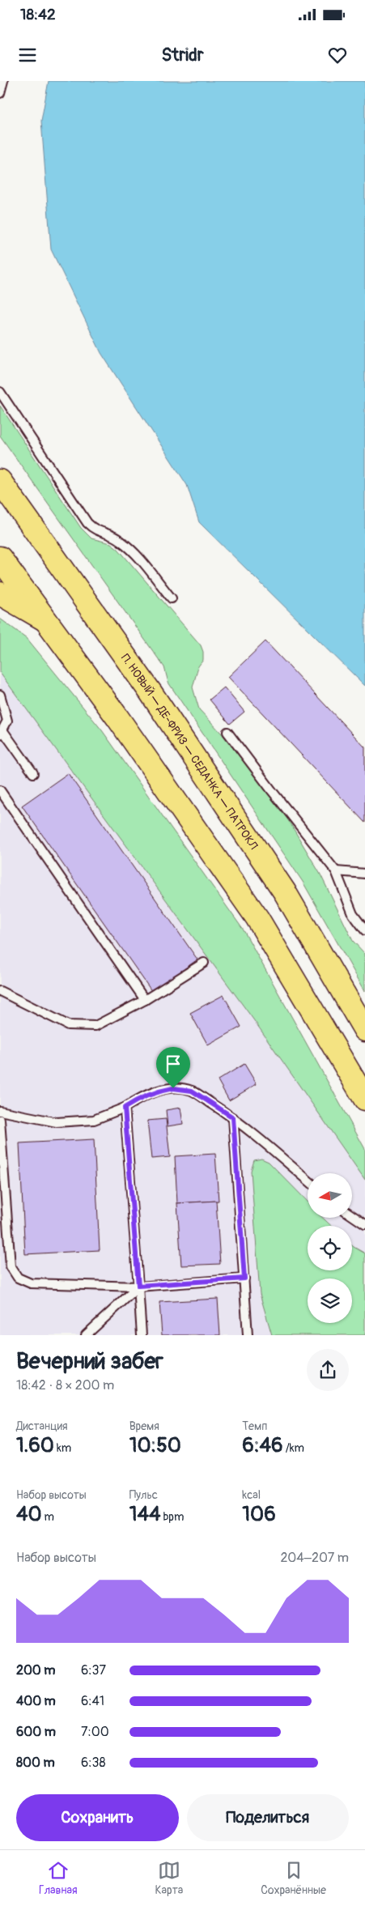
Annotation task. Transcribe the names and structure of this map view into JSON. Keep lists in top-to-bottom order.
{
  "streets": {
    "main road": ["П. НОВЫЙ — ДЕ-ФРИЗ — СЕДАНКА — ПАТРОКЛ"]
  },
  "north": "left",
  "page": {
    "status": "18:42",
    "header": "Stridr",
    "heading": ["Вечерний забег", "18:42 · 8 × 200 m"],
    "stats": [
      ["Дистанция", "1.60 km"],
      ["Время", "10:50"],
      ["Темп", "6:46 /km"],
      ["Набор высоты", "40 m"],
      ["Пульс", "144 bpm"],
      ["kcal", "106"]
    ],
    "chart": ["Набор высоты", "204–207 m"],
    "list": [
      {
        "name": "200 m",
        "note": "6:37"
      },
      {
        "name": "400 m",
        "note": "6:41"
      },
      {
        "name": "600 m",
        "note": "7:00"
      },
      {
        "name": "800 m",
        "note": "6:38"
      }
    ],
    "buttons": ["Сохранить", "Поделиться"],
    "tabs": ["Главная", "Карта", "Сохранённые"]
  }
}
